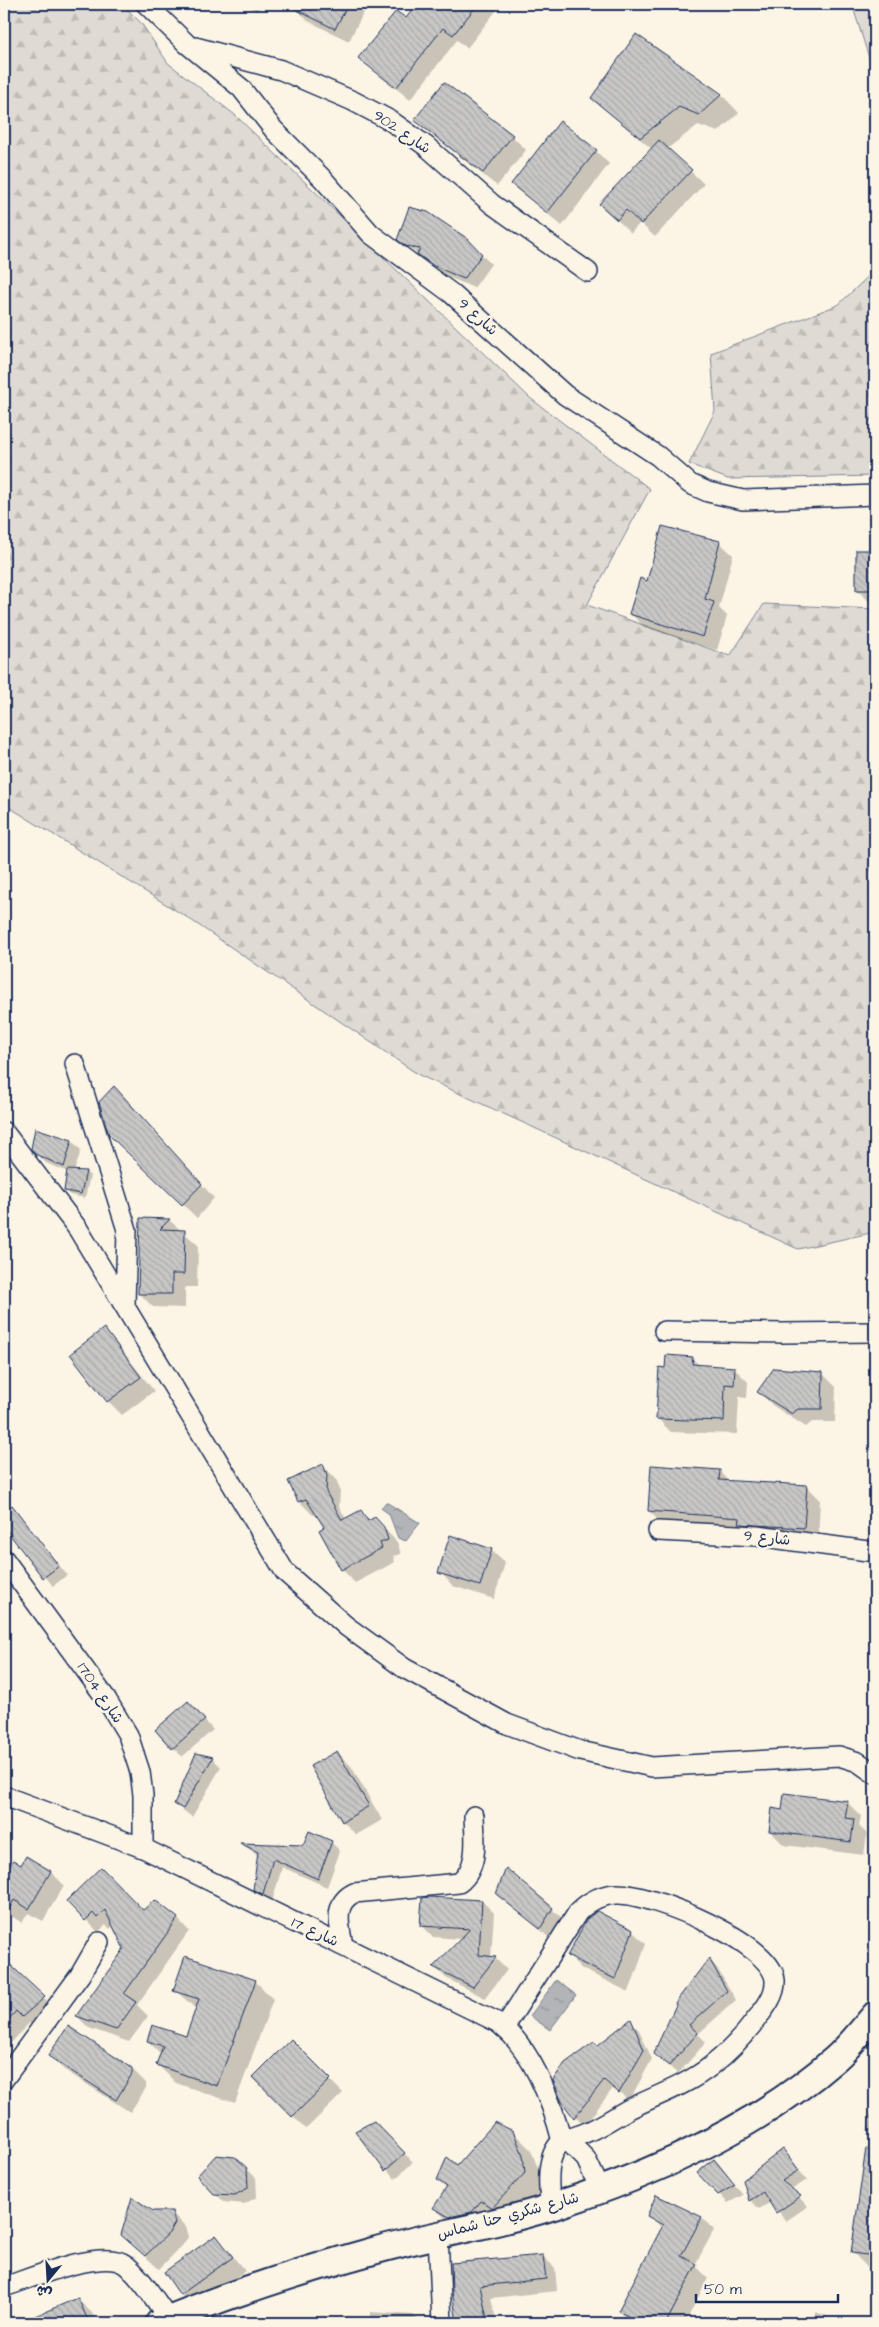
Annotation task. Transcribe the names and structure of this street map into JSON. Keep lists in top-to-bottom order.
{
  "streets": {
    "street": [
      "شارع 902",
      "شارع 9",
      "شارع 1704",
      "شارع 17",
      "شارع شكري حنا شماس"
    ]
  },
  "crossings": [
    ["شارع 902", "شارع 9"],
    ["شارع 1704", "شارع 17"]
  ],
  "scale_bar": "50 m",
  "north": "bottom"
}
